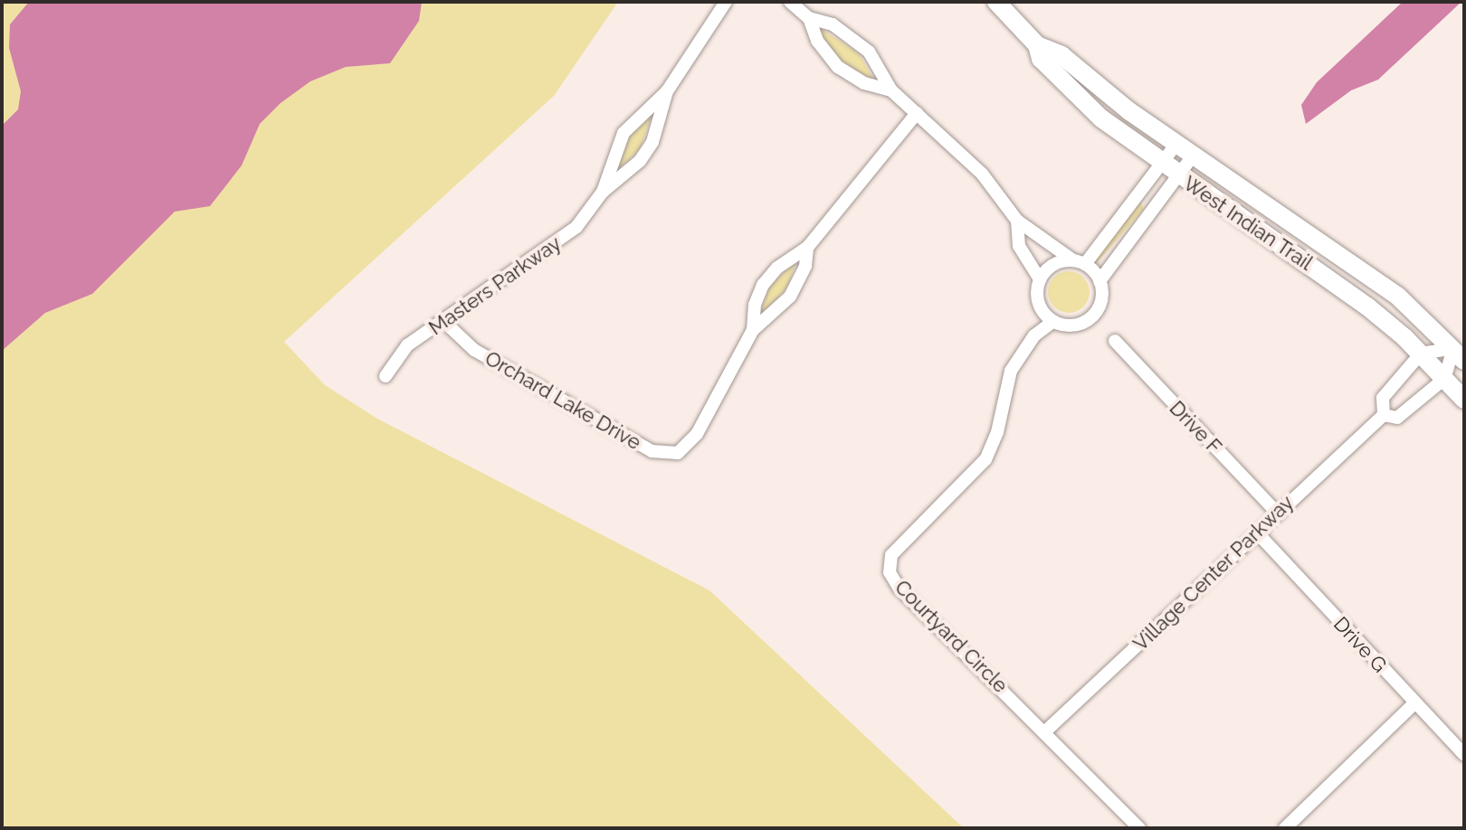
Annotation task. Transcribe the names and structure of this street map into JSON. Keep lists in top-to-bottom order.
{
  "streets": {
    "street": [
      "West Indian Trail",
      "Masters Parkway",
      "Orchard Lake Drive",
      "Drive F",
      "Village Center Parkway",
      "Courtyard Circle",
      "Drive G"
    ]
  },
  "crossings": [
    ["West Indian Trail", "Village Center Parkway"],
    ["Masters Parkway", "Orchard Lake Drive"],
    ["Drive F", "Village Center Parkway"],
    ["Village Center Parkway", "Courtyard Circle"],
    ["Village Center Parkway", "Drive G"]
  ]
}
